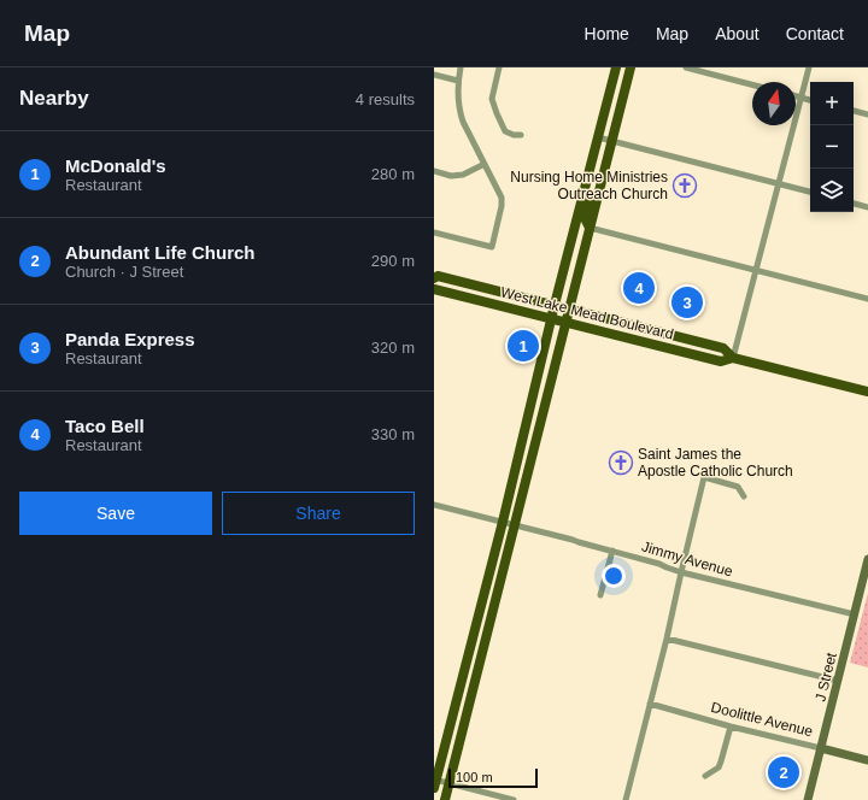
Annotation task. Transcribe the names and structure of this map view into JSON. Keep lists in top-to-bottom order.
{
  "streets": {
    "main road": ["West Lake Mead Boulevard"],
    "street": ["Jimmy Avenue", "J Street", "Doolittle Avenue"]
  },
  "crossings": [
    ["Jimmy Avenue", "J Street"],
    ["J Street", "Doolittle Avenue"]
  ],
  "places": {
    "church": ["Nursing Home Ministries Outreach Church", "Saint James the Apostle Catholic Church"]
  },
  "scale_bar": "100 m",
  "north": "top",
  "page": {
    "header": "Map",
    "nav": [
      "Home",
      "Map",
      "About",
      "Contact"
    ],
    "heading": ["Nearby", "4 results"],
    "map_buttons": ["+", "−"],
    "list": [
      {
        "mark": "1",
        "name": "McDonald's",
        "note": "Restaurant",
        "value": "280 m"
      },
      {
        "mark": "2",
        "name": "Abundant Life Church",
        "note": "Church · J Street",
        "value": "290 m"
      },
      {
        "mark": "3",
        "name": "Panda Express",
        "note": "Restaurant",
        "value": "320 m"
      },
      {
        "mark": "4",
        "name": "Taco Bell",
        "note": "Restaurant",
        "value": "330 m"
      }
    ],
    "pins": [
      "4",
      "3",
      "1",
      "2"
    ],
    "buttons": ["Save", "Share"],
    "scale": "100 m"
  }
}
